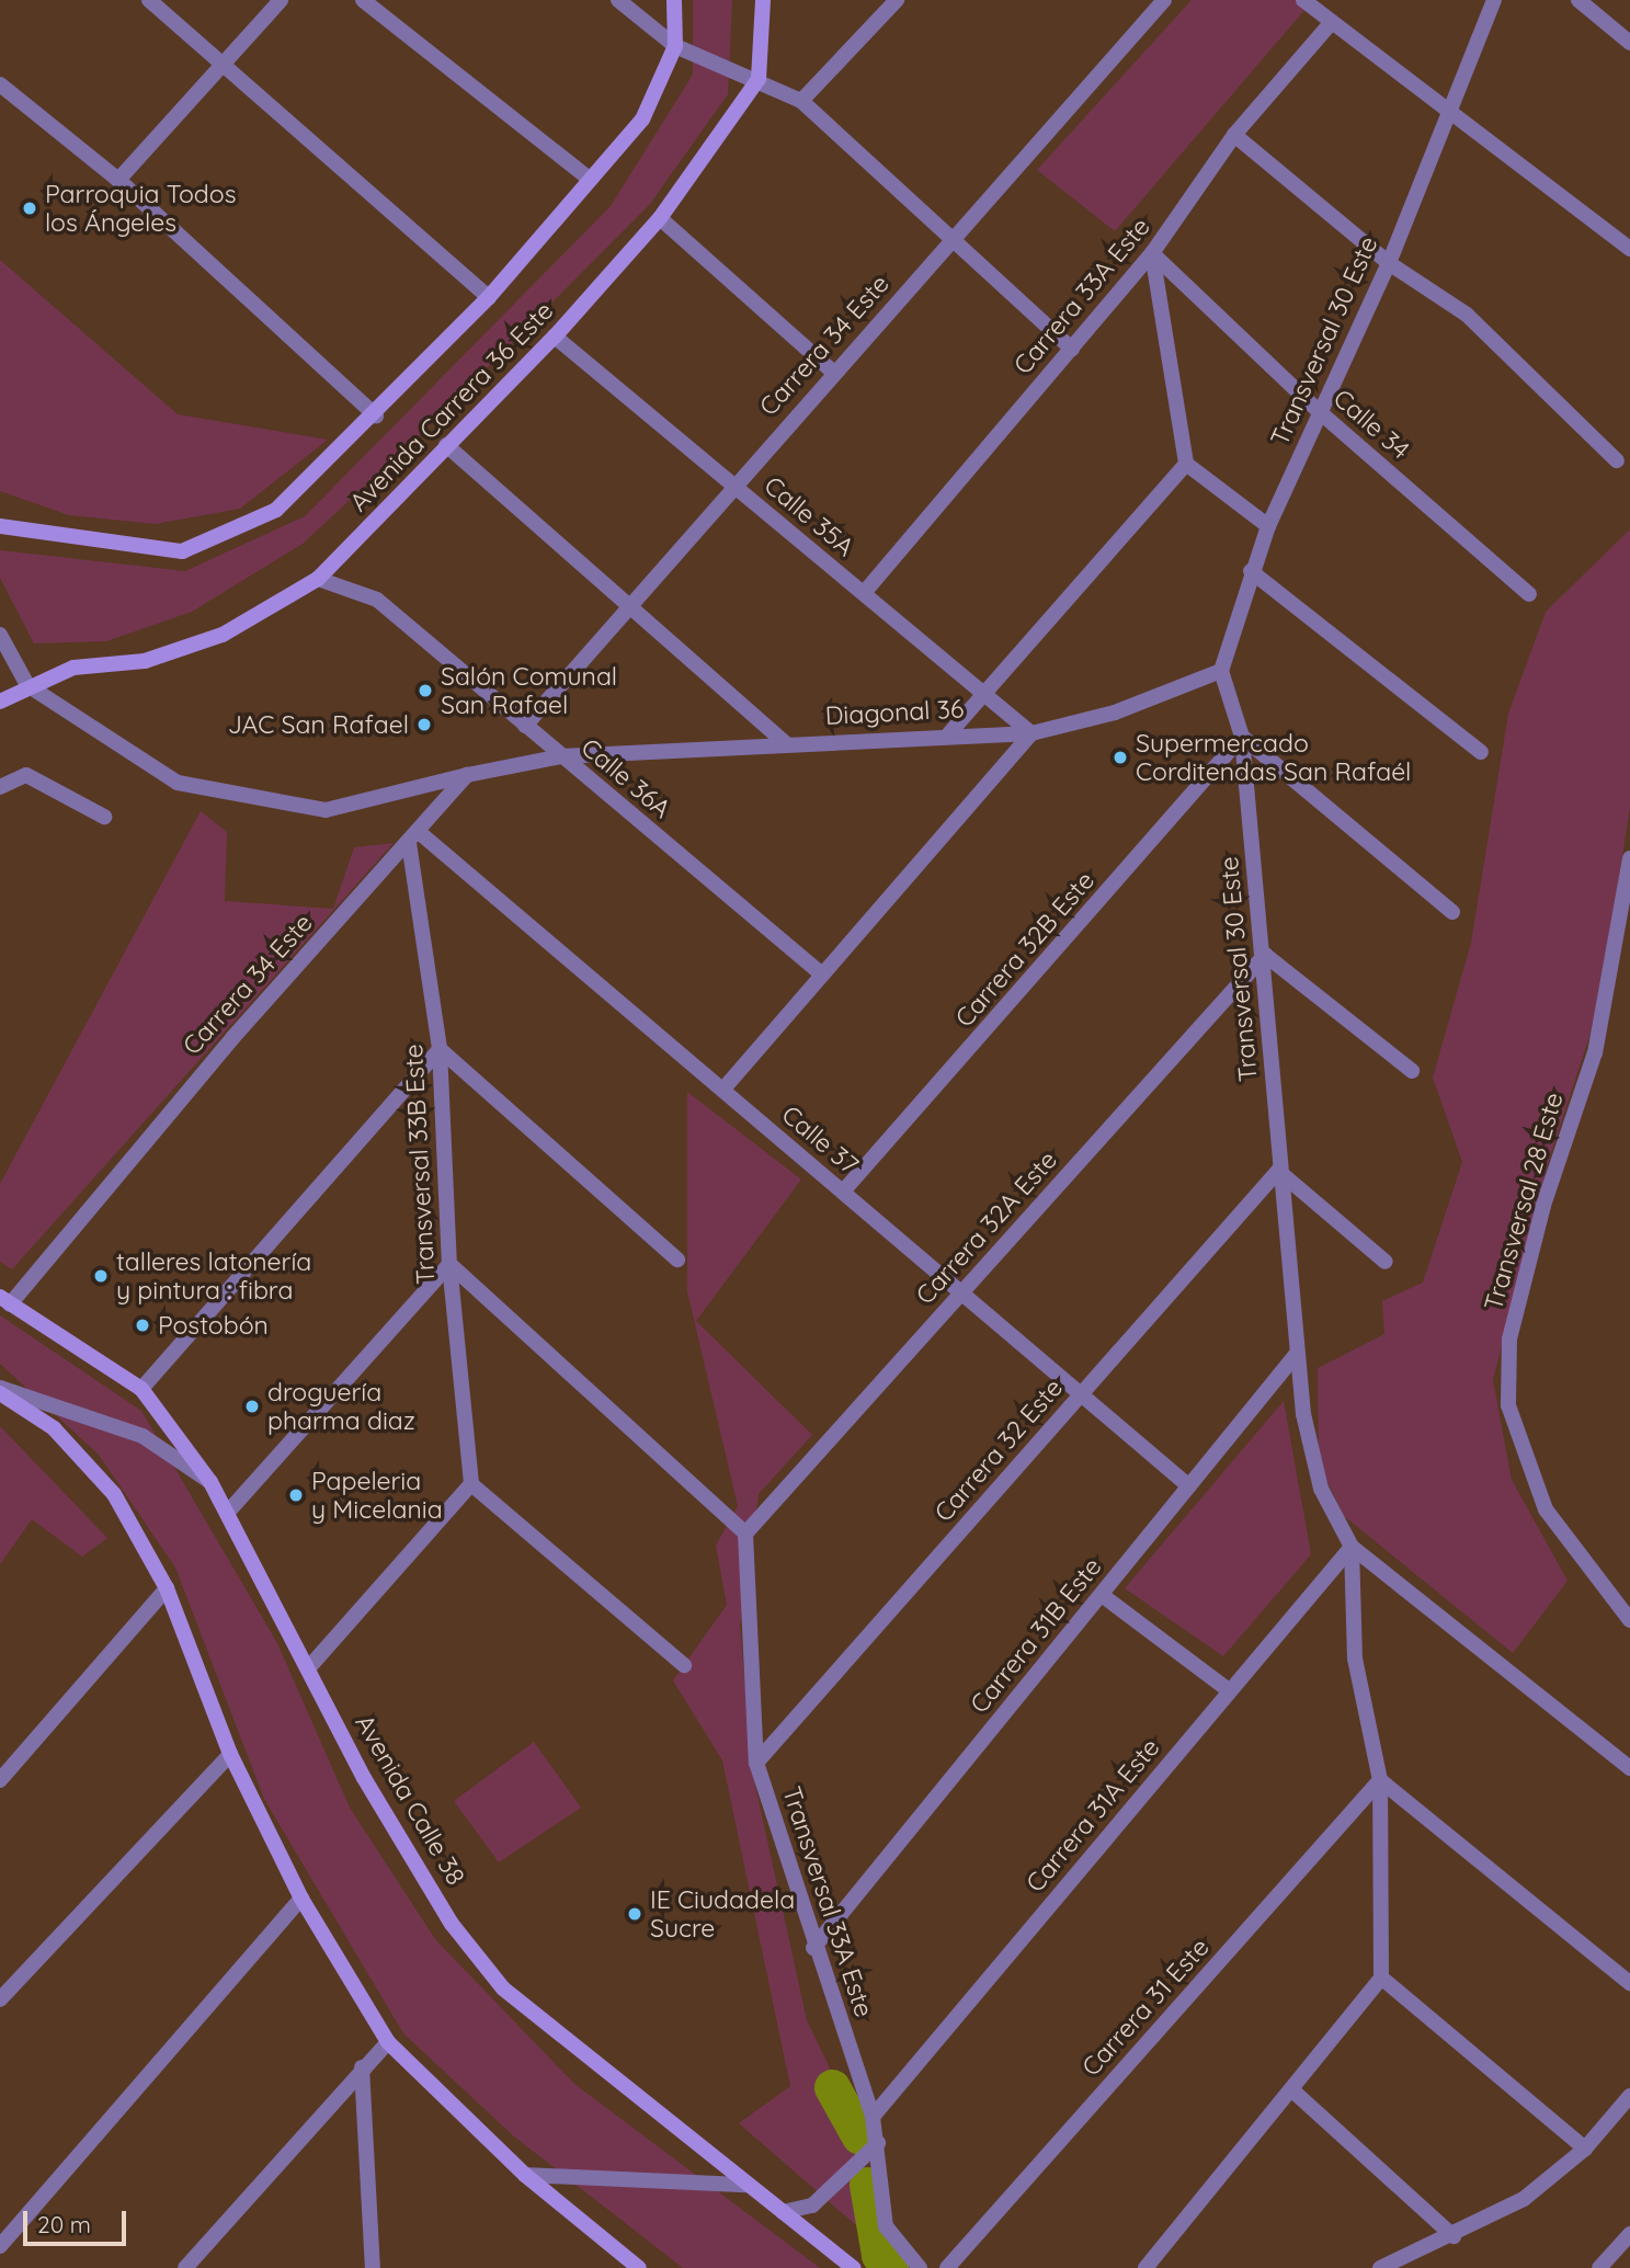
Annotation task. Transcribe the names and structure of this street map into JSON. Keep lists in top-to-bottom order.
{
  "streets": {
    "street": [
      "Carrera 33A Este",
      "Transversal 30 Este",
      "Carrera 34 Este",
      "Avenida Carrera 36 Este",
      "Calle 34",
      "Calle 35A",
      "Diagonal 36",
      "Calle 36A",
      "Carrera 32B Este",
      "Calle 37",
      "Transversal 33B Este",
      "Transversal 28 Este",
      "Carrera 32A Este",
      "Carrera 32 Este",
      "Carrera 31B Este",
      "Avenida Calle 38",
      "Carrera 31A Este",
      "Transversal 33A Este",
      "Carrera 31 Este"
    ]
  },
  "crossings": [
    ["Carrera 33A Este", "Calle 34"],
    ["Carrera 33A Este", "Calle 35A"],
    ["Transversal 30 Este", "Calle 34"],
    ["Transversal 30 Este", "Diagonal 36"],
    ["Transversal 30 Este", "Carrera 32B Este"],
    ["Transversal 30 Este", "Carrera 32A Este"],
    ["Transversal 30 Este", "Carrera 32 Este"],
    ["Transversal 30 Este", "Carrera 31B Este"],
    ["Transversal 30 Este", "Carrera 31A Este"],
    ["Transversal 30 Este", "Carrera 31 Este"],
    ["Carrera 34 Este", "Calle 35A"],
    ["Carrera 34 Este", "Calle 36A"],
    ["Carrera 34 Este", "Calle 37"],
    ["Carrera 34 Este", "Transversal 33B Este"],
    ["Carrera 34 Este", "Avenida Calle 38"],
    ["Avenida Carrera 36 Este", "Calle 35A"],
    ["Avenida Carrera 36 Este", "Calle 36A"],
    ["Calle 35A", "Diagonal 36"],
    ["Diagonal 36", "Calle 36A"],
    ["Carrera 32B Este", "Calle 37"],
    ["Calle 37", "Transversal 33B Este"],
    ["Calle 37", "Carrera 32A Este"],
    ["Calle 37", "Carrera 32 Este"],
    ["Calle 37", "Carrera 31B Este"],
    ["Carrera 32A Este", "Transversal 33A Este"],
    ["Carrera 32 Este", "Transversal 33A Este"],
    ["Carrera 31B Este", "Transversal 33A Este"],
    ["Carrera 31A Este", "Transversal 33A Este"]
  ],
  "places": [
    "Parroquia Todos los Ángeles",
    "Salón Comunal San Rafael",
    "JAC San Rafael",
    "Supermercado Corditendas San Rafaél",
    "talleres latonería y pintura : fibra",
    "Postobón",
    "droguería pharma diaz",
    "Papeleria y Micelania",
    "IE Ciudadela Sucre"
  ],
  "scale_bar": "20 m"
}
